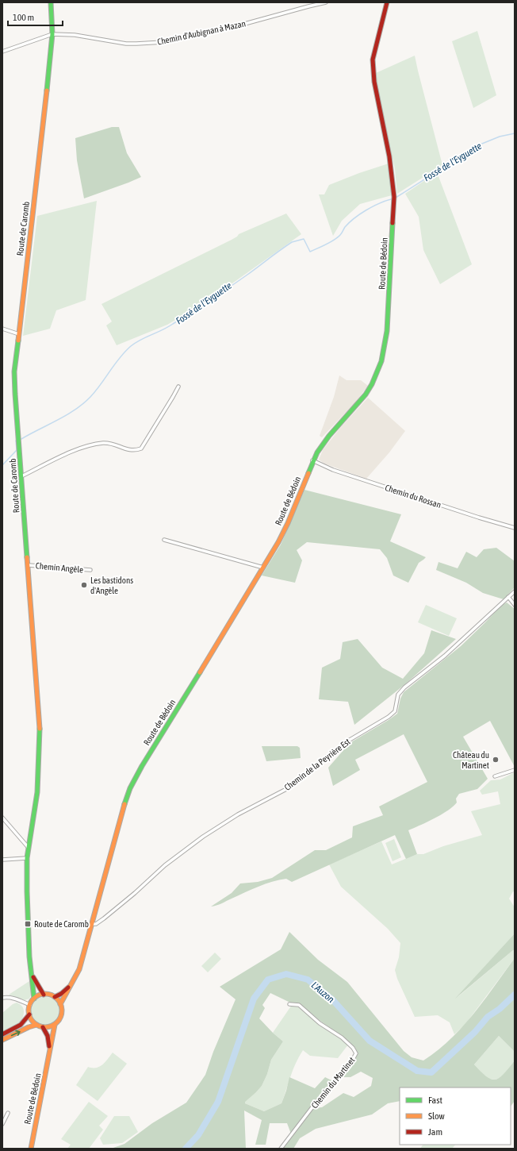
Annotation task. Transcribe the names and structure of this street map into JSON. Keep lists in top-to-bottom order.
{
  "streets": {
    "main road": ["Route de Caromb", "Route de Bédoin"],
    "street": [
      "Chemin d'Aubignan à Mazan",
      "Chemin du Rossan",
      "Chemin Angèle",
      "Chemin de la Peyrière Est",
      "Chemin du Martinet"
    ]
  },
  "crossings": [
    ["Chemin d'Aubignan à Mazan", "Route de Caromb"],
    ["Route de Caromb", "Route de Bédoin"],
    ["Route de Caromb", "Chemin Angèle"],
    ["Route de Bédoin", "Chemin du Rossan"],
    ["Route de Bédoin", "Chemin de la Peyrière Est"]
  ],
  "water": ["Fossé de l'Eyguette", "L'Auzon"],
  "places": {
    "other": ["Les bastidons d'Angèle", "Château du Martinet"],
    "transit": ["Route de Caromb"]
  },
  "legend": ["Fast", "Slow", "Jam"],
  "scale_bar": "100 m"
}
